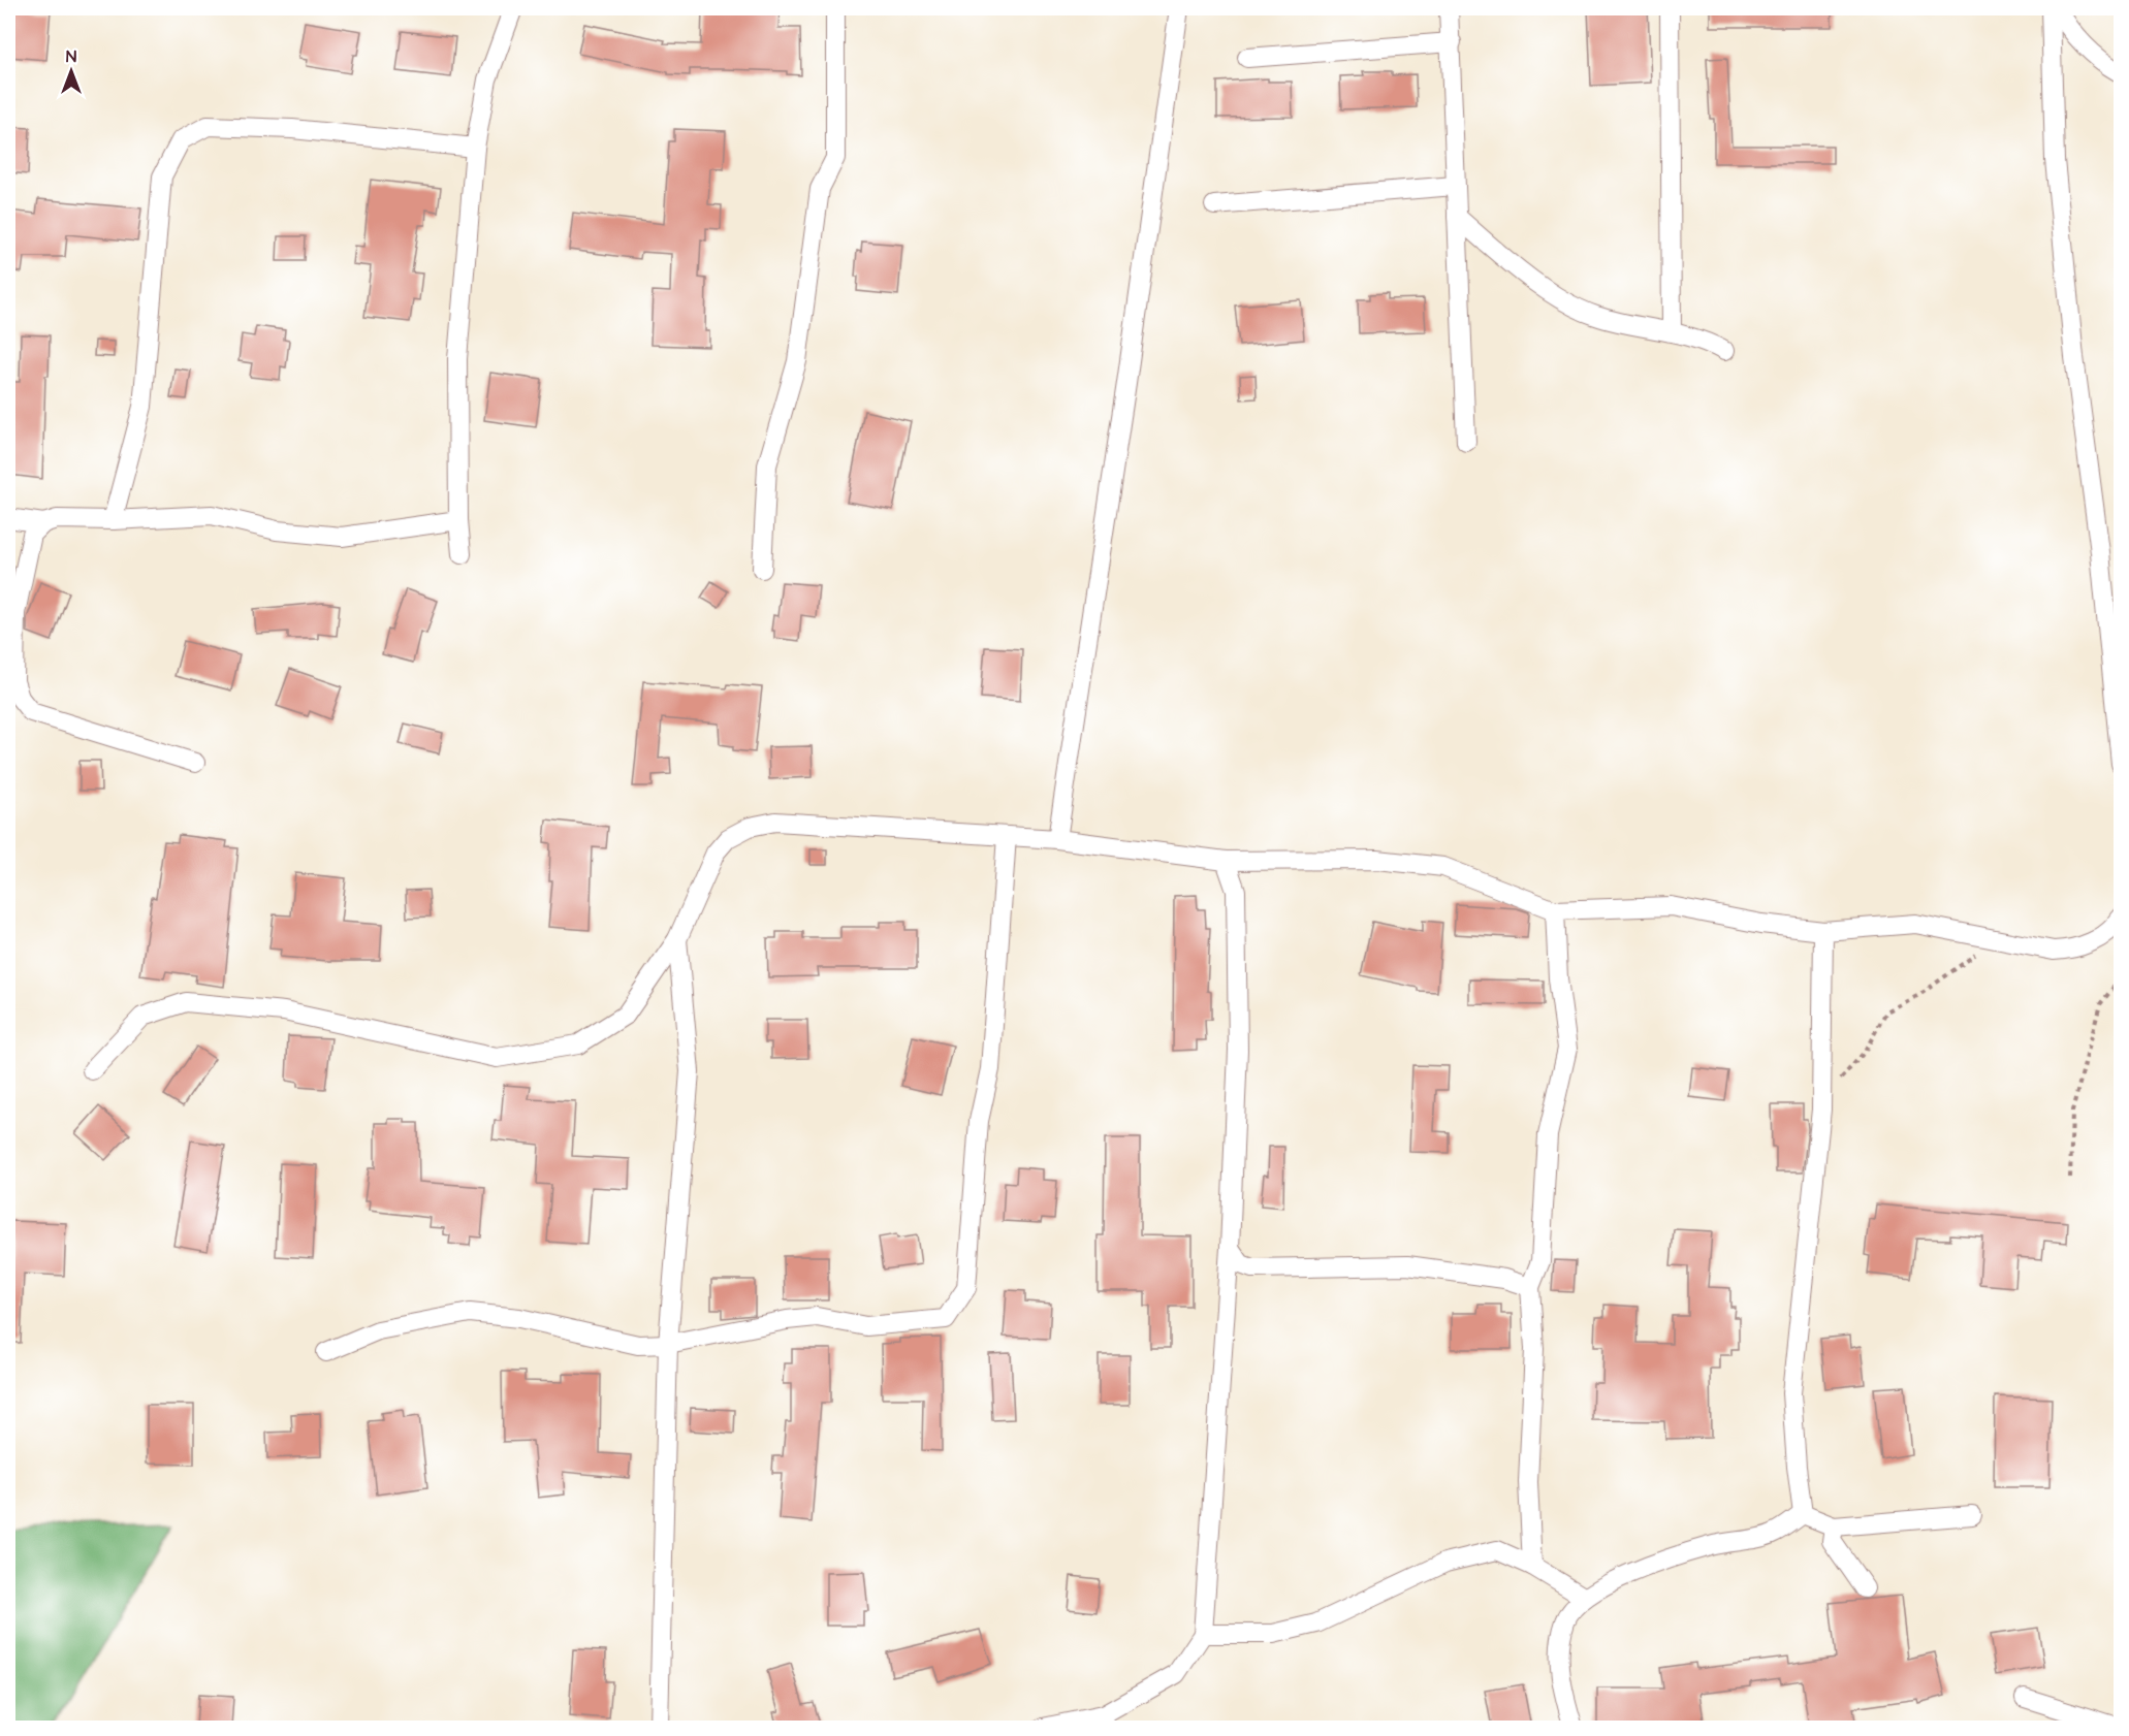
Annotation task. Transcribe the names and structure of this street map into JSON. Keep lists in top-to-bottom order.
{
  "north": "top"
}
